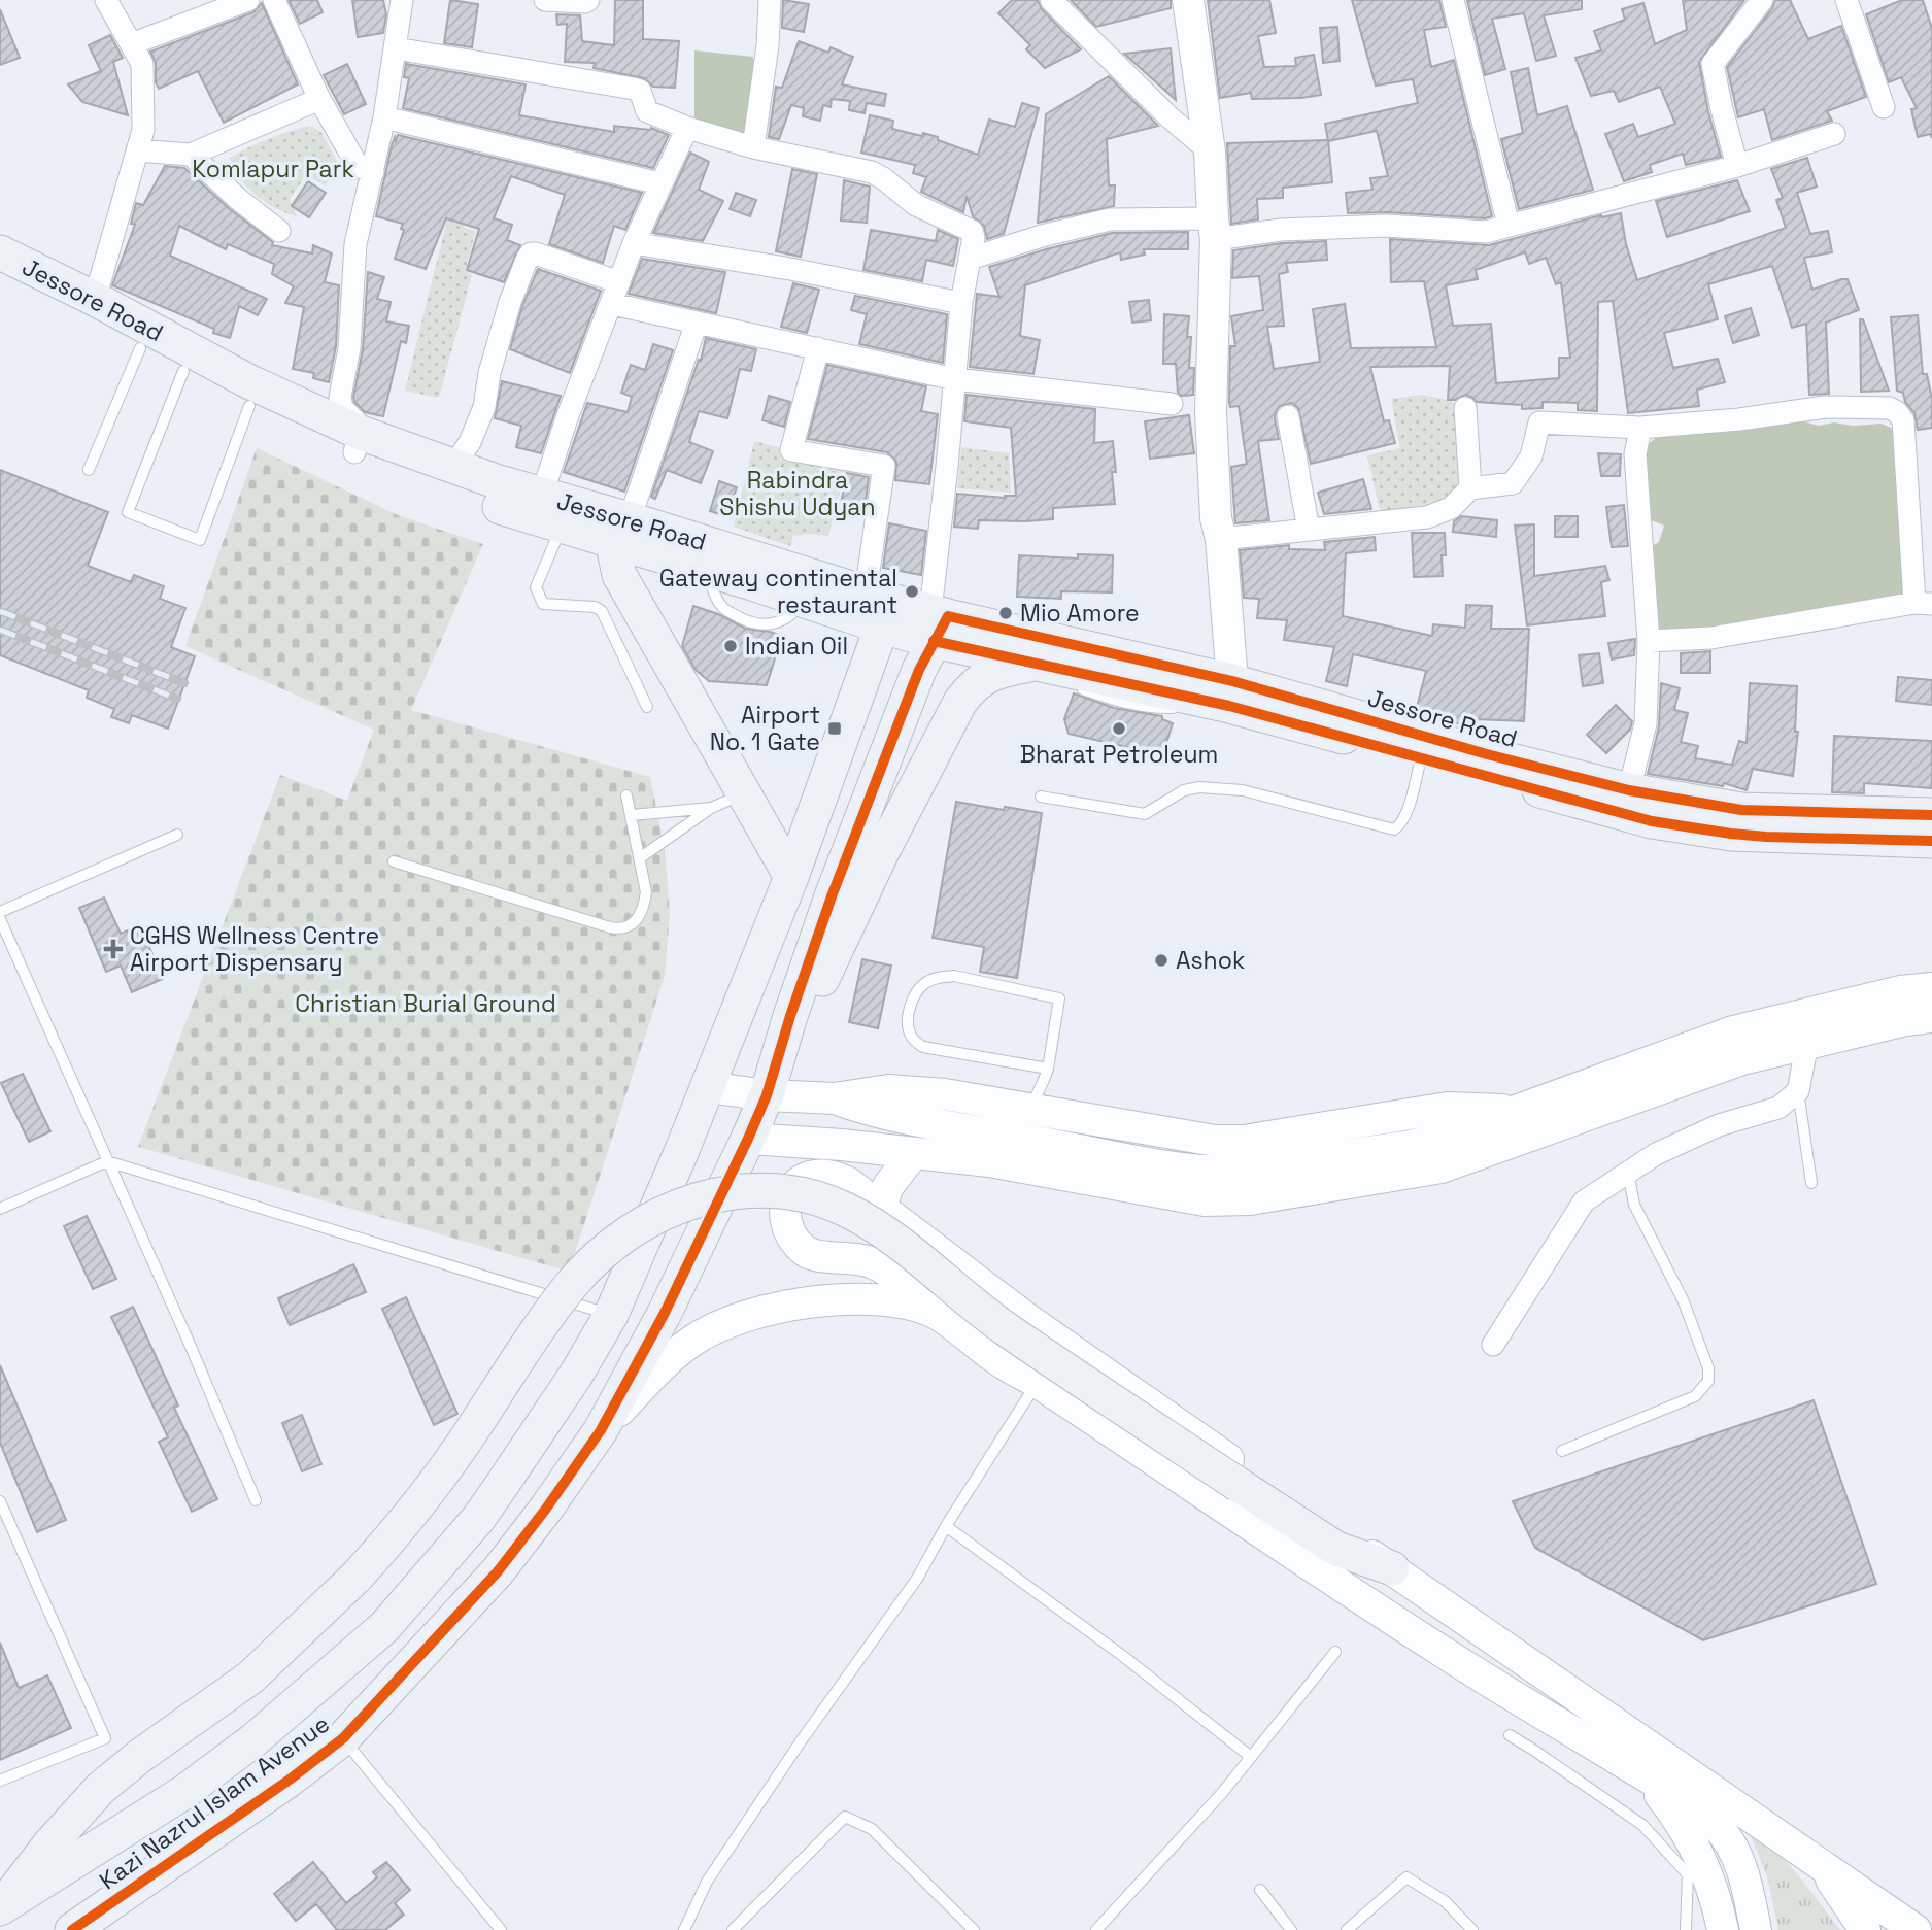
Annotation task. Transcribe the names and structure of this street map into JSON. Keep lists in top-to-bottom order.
{
  "streets": {
    "main road": ["Jessore Road", "Kazi Nazrul Islam Avenue"]
  },
  "crossings": [
    ["Jessore Road", "Kazi Nazrul Islam Avenue"]
  ],
  "parks": ["Komlapur Park", "Rabindra Shishu Udyan", "Christian Burial Ground"],
  "places": {
    "other": [
      "Gateway continental restaurant",
      "Mio Amore",
      "Indian Oil",
      "Bharat Petroleum",
      "Ashok"
    ],
    "transit": ["Airport No. 1 Gate"],
    "health": ["CGHS Wellness Centre Airport Dispensary"]
  }
}
